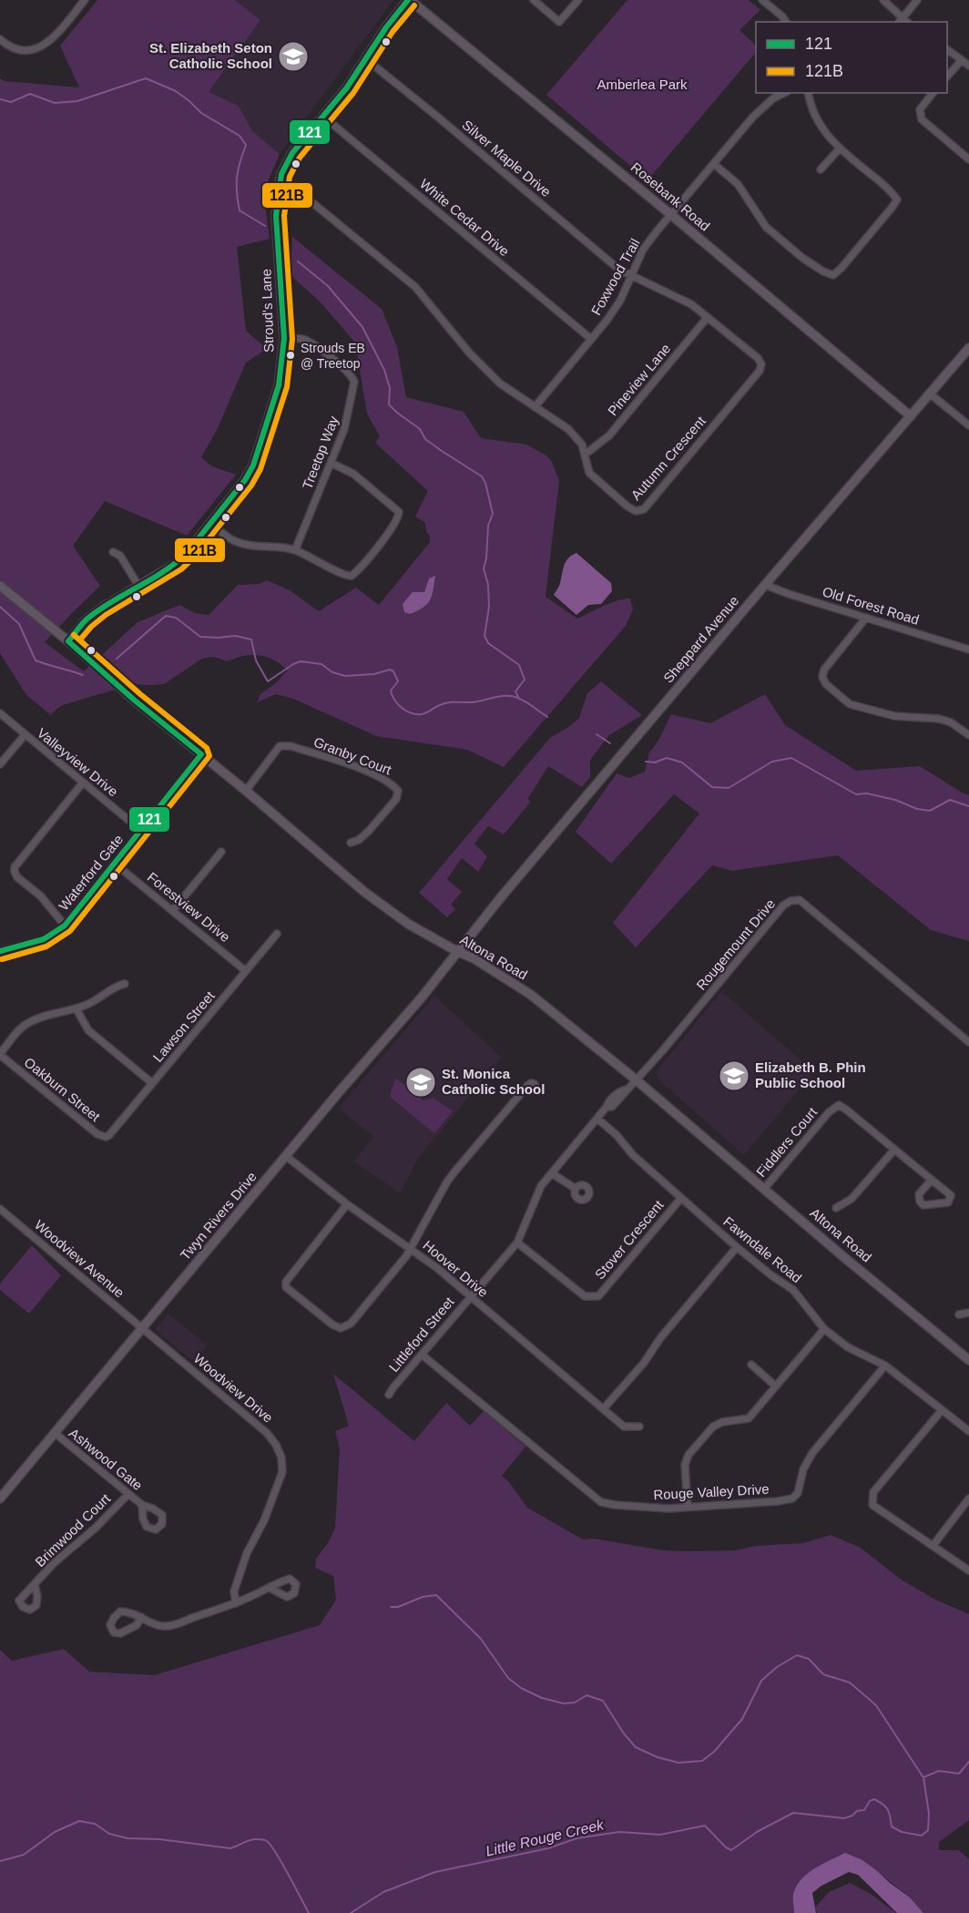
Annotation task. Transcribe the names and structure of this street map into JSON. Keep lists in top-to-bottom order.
{
  "streets": {
    "street": [
      "Silver Maple Drive",
      "Rosebank Road",
      "White Cedar Drive",
      "Foxwood Trail",
      "Stroud's Lane",
      "Pineview Lane",
      "Treetop Way",
      "Autumn Crescent",
      "Old Forest Road",
      "Sheppard Avenue",
      "Granby Court",
      "Valleyview Drive",
      "Waterford Gate",
      "Forestview Drive",
      "Rougemount Drive",
      "Altona Road",
      "Lawson Street",
      "Oakburn Street",
      "Fiddlers Court",
      "Twyn Rivers Drive",
      "Stover Crescent",
      "Fawndale Road",
      "Woodview Avenue",
      "Hoover Drive",
      "Littleford Street",
      "Woodview Drive",
      "Ashwood Gate",
      "Rouge Valley Drive",
      "Brimwood Court"
    ]
  },
  "crossings": [
    ["Silver Maple Drive", "Foxwood Trail"],
    ["Silver Maple Drive", "Stroud's Lane"],
    ["Silver Maple Drive", "Autumn Crescent"],
    ["Rosebank Road", "Foxwood Trail"],
    ["Rosebank Road", "Stroud's Lane"],
    ["Rosebank Road", "Sheppard Avenue"],
    ["White Cedar Drive", "Foxwood Trail"],
    ["White Cedar Drive", "Stroud's Lane"],
    ["Foxwood Trail", "Autumn Crescent"],
    ["Stroud's Lane", "Treetop Way"],
    ["Stroud's Lane", "Autumn Crescent"],
    ["Stroud's Lane", "Altona Road"],
    ["Pineview Lane", "Autumn Crescent"],
    ["Old Forest Road", "Sheppard Avenue"],
    ["Sheppard Avenue", "Altona Road"],
    ["Sheppard Avenue", "Twyn Rivers Drive"],
    ["Granby Court", "Altona Road"],
    ["Valleyview Drive", "Waterford Gate"],
    ["Waterford Gate", "Forestview Drive"],
    ["Waterford Gate", "Altona Road"],
    ["Forestview Drive", "Lawson Street"],
    ["Rougemount Drive", "Altona Road"],
    ["Rougemount Drive", "Littleford Street"],
    ["Altona Road", "Fiddlers Court"],
    ["Altona Road", "Twyn Rivers Drive"],
    ["Altona Road", "Littleford Street"],
    ["Lawson Street", "Oakburn Street"],
    ["Twyn Rivers Drive", "Woodview Avenue"],
    ["Twyn Rivers Drive", "Hoover Drive"],
    ["Twyn Rivers Drive", "Woodview Drive"],
    ["Twyn Rivers Drive", "Ashwood Gate"],
    ["Stover Crescent", "Fawndale Road"],
    ["Stover Crescent", "Littleford Street"],
    ["Fawndale Road", "Littleford Street"],
    ["Fawndale Road", "Rouge Valley Drive"],
    ["Woodview Avenue", "Woodview Drive"],
    ["Hoover Drive", "Littleford Street"],
    ["Littleford Street", "Rouge Valley Drive"],
    ["Ashwood Gate", "Brimwood Court"]
  ],
  "water": ["Little Rouge Creek"],
  "parks": ["Amberlea Park"],
  "places": {
    "school or university": ["St. Elizabeth Seton Catholic School", "Elizabeth B. Phin Public School", "St. Monica Catholic School"],
    "other": ["Strouds EB @ Treetop"]
  },
  "lines": ["transit line 121", "transit line 121B"],
  "legend": ["121", "121B"]
}
